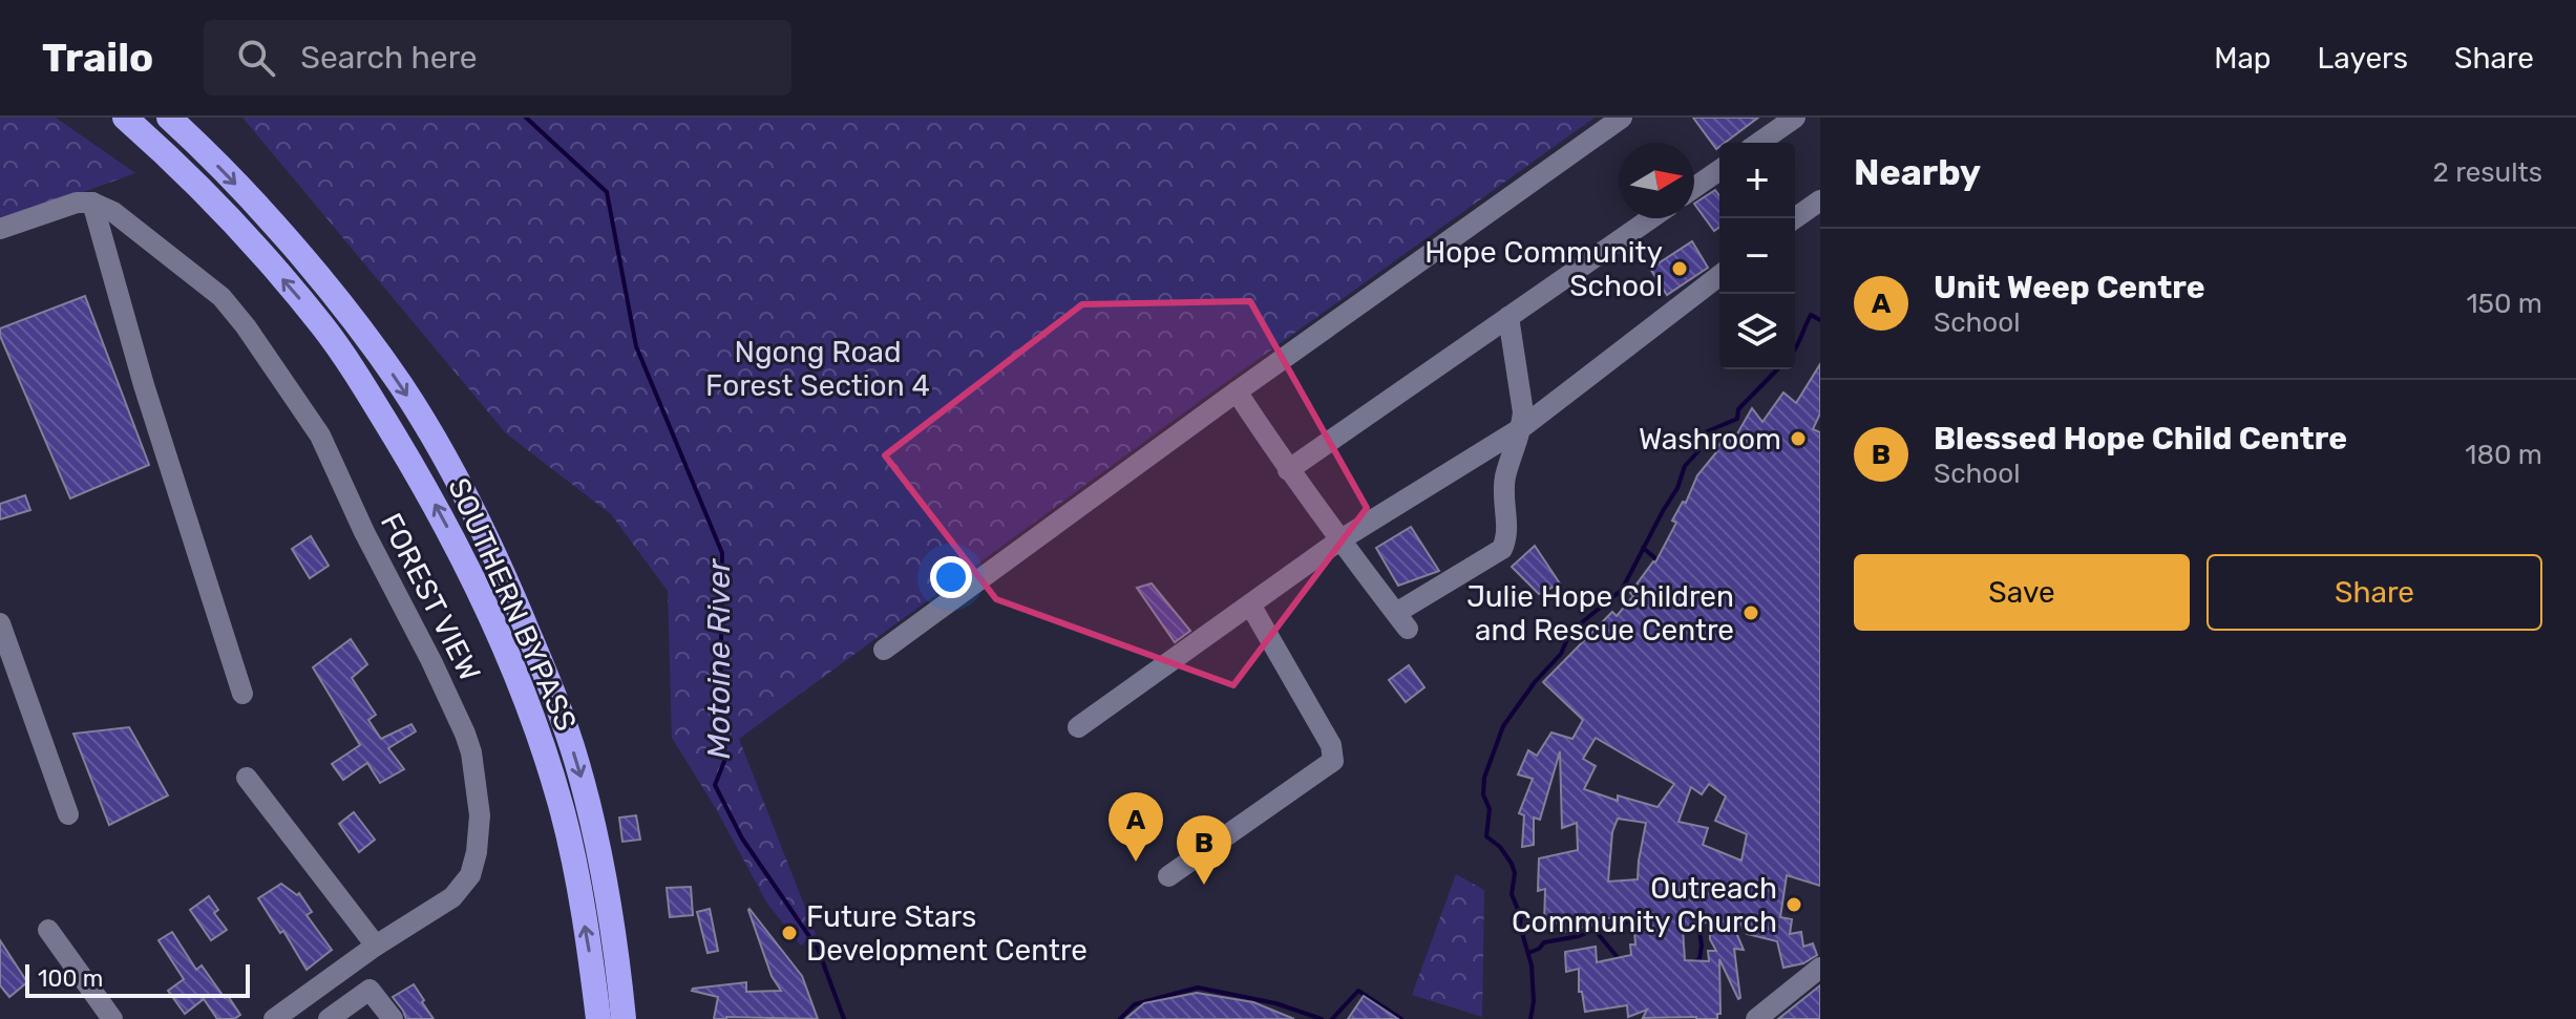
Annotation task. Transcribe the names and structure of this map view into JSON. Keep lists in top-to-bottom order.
{
  "streets": {
    "highway": ["SOUTHERN BYPASS"],
    "street": ["FOREST VIEW"]
  },
  "water": ["Motoine River"],
  "parks": ["Ngong Road Forest Section 4"],
  "places": [
    "Hope Community School",
    "Washroom",
    "Julie Hope Children and Rescue Centre",
    "Outreach Community Church",
    "Future Stars Development Centre"
  ],
  "scale_bar": "100 m",
  "north": "right",
  "page": {
    "header": "Trailo",
    "search": "Search here",
    "nav": ["Map", "Layers", "Share"],
    "heading": ["Nearby", "2 results"],
    "map_buttons": ["+", "−"],
    "list": [
      {
        "mark": "A",
        "name": "Unit Weep Centre",
        "note": "School",
        "value": "150 m"
      },
      {
        "mark": "B",
        "name": "Blessed Hope Child Centre",
        "note": "School",
        "value": "180 m"
      }
    ],
    "buttons": ["Save", "Share"],
    "pins": ["A", "B"],
    "scale": "100 m"
  }
}
